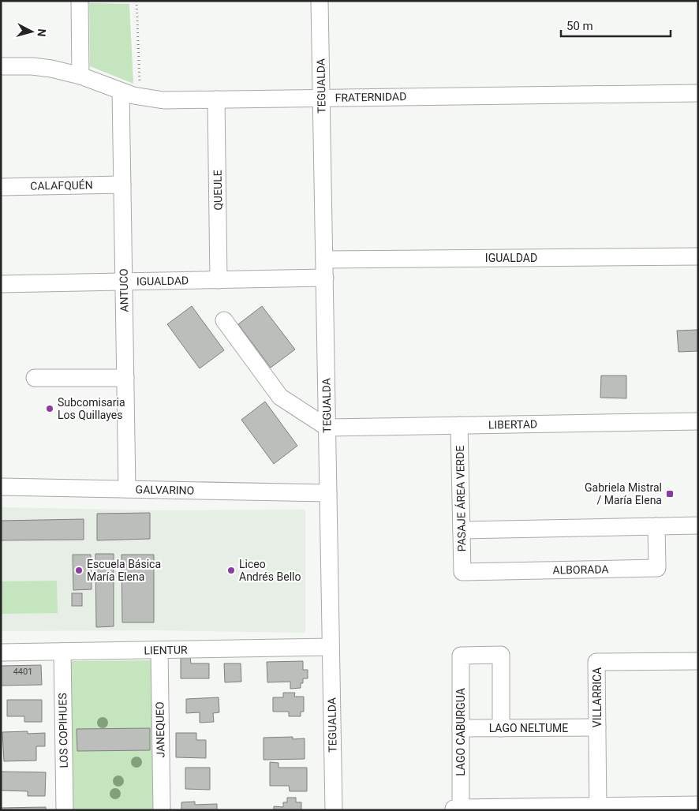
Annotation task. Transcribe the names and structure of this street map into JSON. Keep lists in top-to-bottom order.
{
  "streets": {
    "street": [
      "TEGUALDA",
      "FRATERNIDAD",
      "CALAFQUÉN",
      "QUEULE",
      "IGUALDAD",
      "ANTUCO",
      "LIBERTAD",
      "GALVARINO",
      "PASAJE ÁREA VERDE",
      "ALBORADA",
      "LIENTUR",
      "VILLARRICA",
      "LAGO NELTUME",
      "JANEQUEO",
      "LOS COPIHUES",
      "LAGO CABURGUA"
    ]
  },
  "crossings": [
    ["TEGUALDA", "FRATERNIDAD"],
    ["TEGUALDA", "IGUALDAD"],
    ["TEGUALDA", "LIBERTAD"],
    ["TEGUALDA", "GALVARINO"],
    ["TEGUALDA", "LIENTUR"],
    ["FRATERNIDAD", "QUEULE"],
    ["FRATERNIDAD", "ANTUCO"],
    ["CALAFQUÉN", "ANTUCO"],
    ["QUEULE", "IGUALDAD"],
    ["IGUALDAD", "ANTUCO"],
    ["ANTUCO", "GALVARINO"],
    ["LIBERTAD", "PASAJE ÁREA VERDE"],
    ["PASAJE ÁREA VERDE", "ALBORADA"],
    ["LIENTUR", "JANEQUEO"],
    ["LIENTUR", "LOS COPIHUES"],
    ["VILLARRICA", "LAGO NELTUME"],
    ["LAGO NELTUME", "LAGO CABURGUA"]
  ],
  "places": {
    "other": ["Subcomisaria Los Quillayes", "Escuela Básica María Elena", "Liceo Andrés Bello"],
    "transit": ["Gabriela Mistral / María Elena"]
  },
  "house_numbers": ["4401"],
  "scale_bar": "50 m",
  "north": "right"
}
